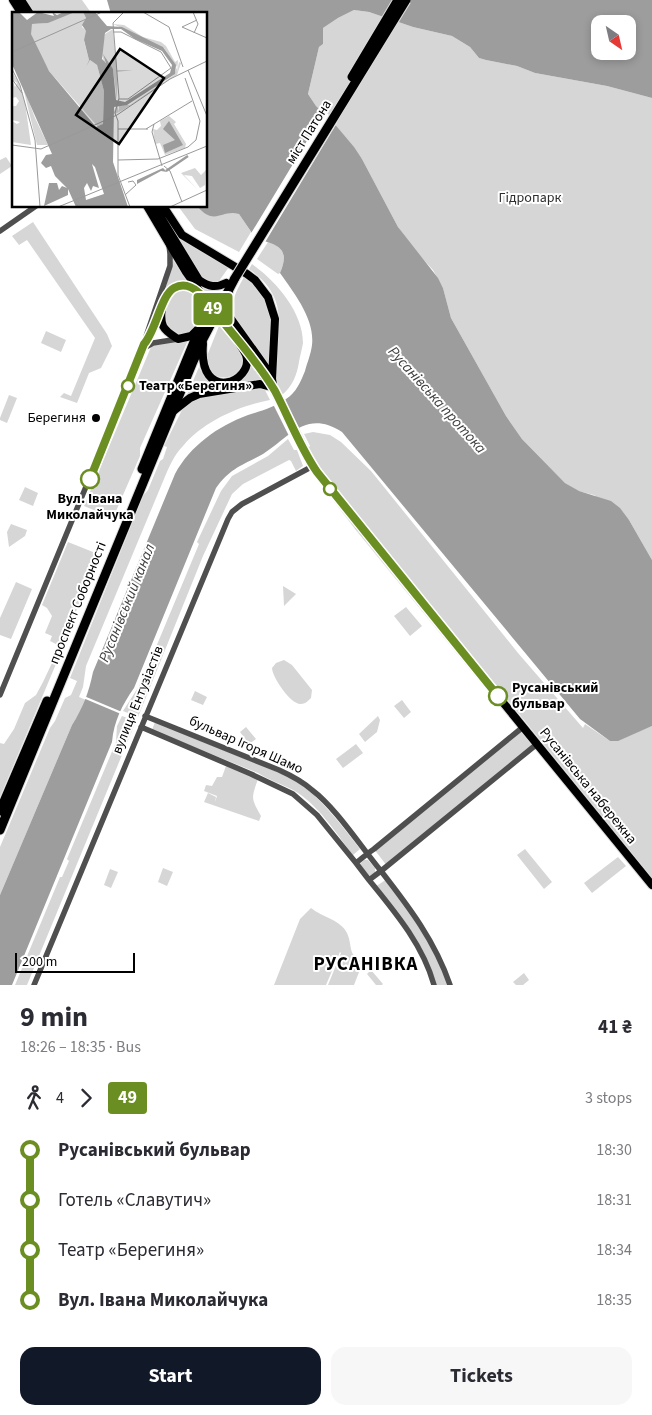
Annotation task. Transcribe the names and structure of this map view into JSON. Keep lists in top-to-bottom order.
{
  "streets": {
    "highway": ["міст Патона", "проспект Соборності"],
    "main road": ["Русанівська набережна"],
    "street": ["вулиця Ентузіастів", "бульвар Ігоря Шамо"]
  },
  "crossings": [
    ["міст Патона", "проспект Соборності"],
    ["міст Патона", "Русанівська набережна"],
    ["проспект Соборності", "Русанівська набережна"],
    ["вулиця Ентузіастів", "бульвар Ігоря Шамо"],
    ["вулиця Ентузіастів", "Русанівська набережна"]
  ],
  "districts": ["РУСАНІВКА"],
  "water": ["Русанівська протока", "Русанівський канал"],
  "parks": ["Гідропарк"],
  "places": [
    "Театр «Берегиня»",
    "Берегиня",
    "Вул. Івана Миколайчука",
    "Русанівський бульвар"
  ],
  "lines": ["bus line 49"],
  "scale_bar": "200 m",
  "north": "bottom right",
  "page": {
    "on_map": "49",
    "scale": "200 m",
    "heading": ["9 min", "18:26 – 18:35 · Bus", "41 ₴"],
    "legs": ["4", "49", "3 stops"],
    "list": [
      {
        "name": "Русанівський бульвар",
        "value": "18:30"
      },
      {
        "name": "Готель «Славутич»",
        "value": "18:31"
      },
      {
        "name": "Театр «Берегиня»",
        "value": "18:34"
      },
      {
        "name": "Вул. Івана Миколайчука",
        "value": "18:35"
      }
    ],
    "buttons": ["Start", "Tickets"]
  }
}
